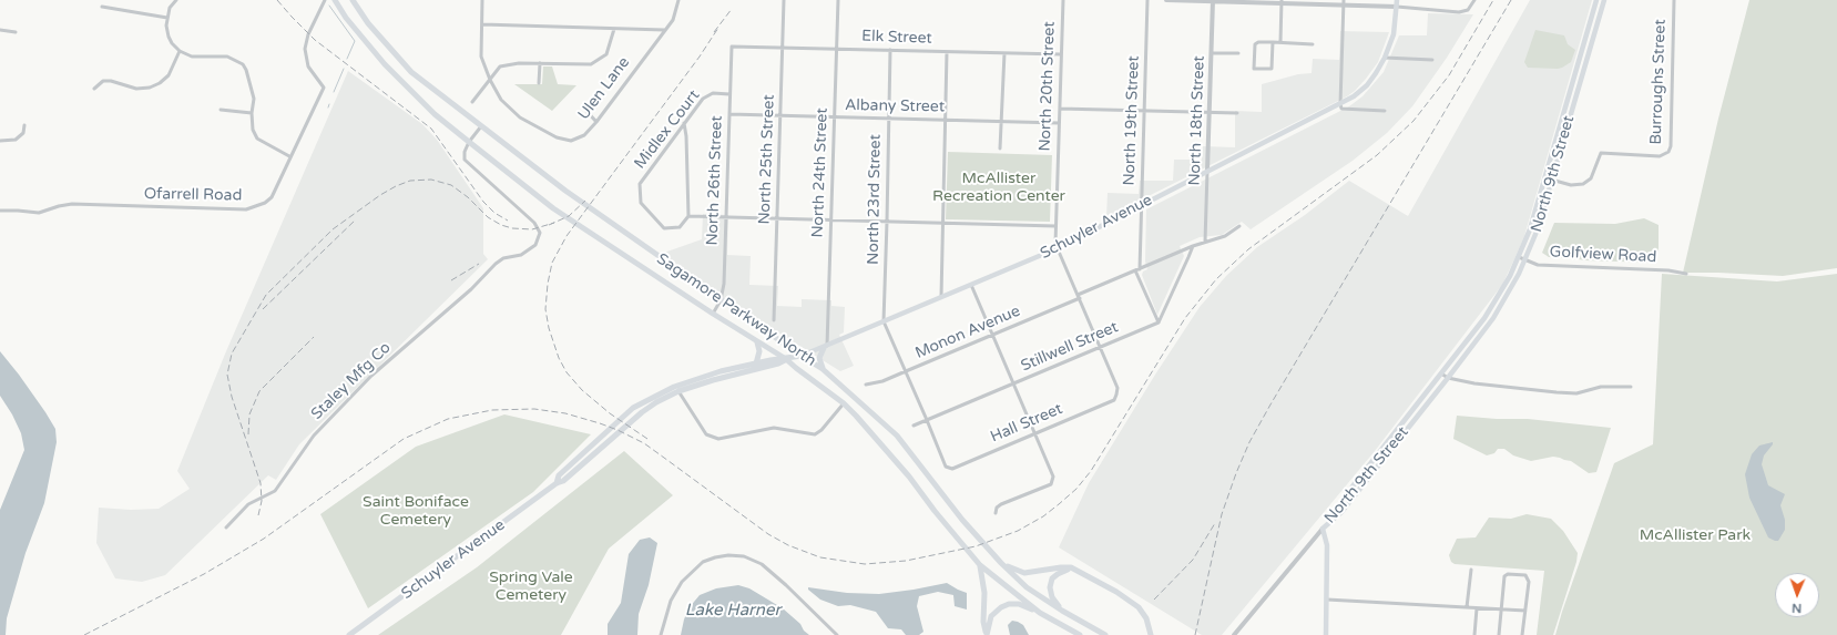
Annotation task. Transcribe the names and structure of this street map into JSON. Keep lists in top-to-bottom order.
{
  "streets": {
    "main road": ["North 9th Street", "Schuyler Avenue", "Sagamore Parkway North"],
    "street": [
      "Elk Street",
      "Burroughs Street",
      "North 20th Street",
      "Ulen Lane",
      "Albany Street",
      "North 19th Street",
      "North 18th Street",
      "Midlex Court",
      "North 25th Street",
      "North 24th Street",
      "North 26th Street",
      "Ofarrell Road",
      "North 23rd Street",
      "Golfview Road",
      "Monon Avenue",
      "Stillwell Street",
      "Staley Mfg Co",
      "Hall Street"
    ]
  },
  "crossings": [
    ["Elk Street", "North 20th Street"],
    ["Elk Street", "North 25th Street"],
    ["Elk Street", "North 24th Street"],
    ["Elk Street", "North 26th Street"],
    ["Elk Street", "North 23rd Street"],
    ["Burroughs Street", "North 9th Street"],
    ["North 20th Street", "Albany Street"],
    ["North 20th Street", "Schuyler Avenue"],
    ["North 20th Street", "Monon Avenue"],
    ["North 20th Street", "Stillwell Street"],
    ["North 20th Street", "Hall Street"],
    ["Albany Street", "North 25th Street"],
    ["Albany Street", "North 24th Street"],
    ["Albany Street", "North 26th Street"],
    ["Albany Street", "North 23rd Street"],
    ["North 19th Street", "Schuyler Avenue"],
    ["North 19th Street", "Monon Avenue"],
    ["North 19th Street", "Stillwell Street"],
    ["North 18th Street", "Schuyler Avenue"],
    ["North 18th Street", "Monon Avenue"],
    ["Midlex Court", "North 26th Street"],
    ["North 24th Street", "Schuyler Avenue"],
    ["North 9th Street", "Golfview Road"],
    ["North 26th Street", "Sagamore Parkway North"],
    ["North 23rd Street", "Schuyler Avenue"],
    ["Schuyler Avenue", "Sagamore Parkway North"],
    ["Sagamore Parkway North", "Staley Mfg Co"],
    ["Stillwell Street", "Hall Street"]
  ],
  "water": ["Lake Harner"],
  "parks": [
    "McAllister Recreation Center",
    "Saint Boniface Cemetery",
    "McAllister Park",
    "Spring Vale Cemetery"
  ],
  "north": "bottom"
}
